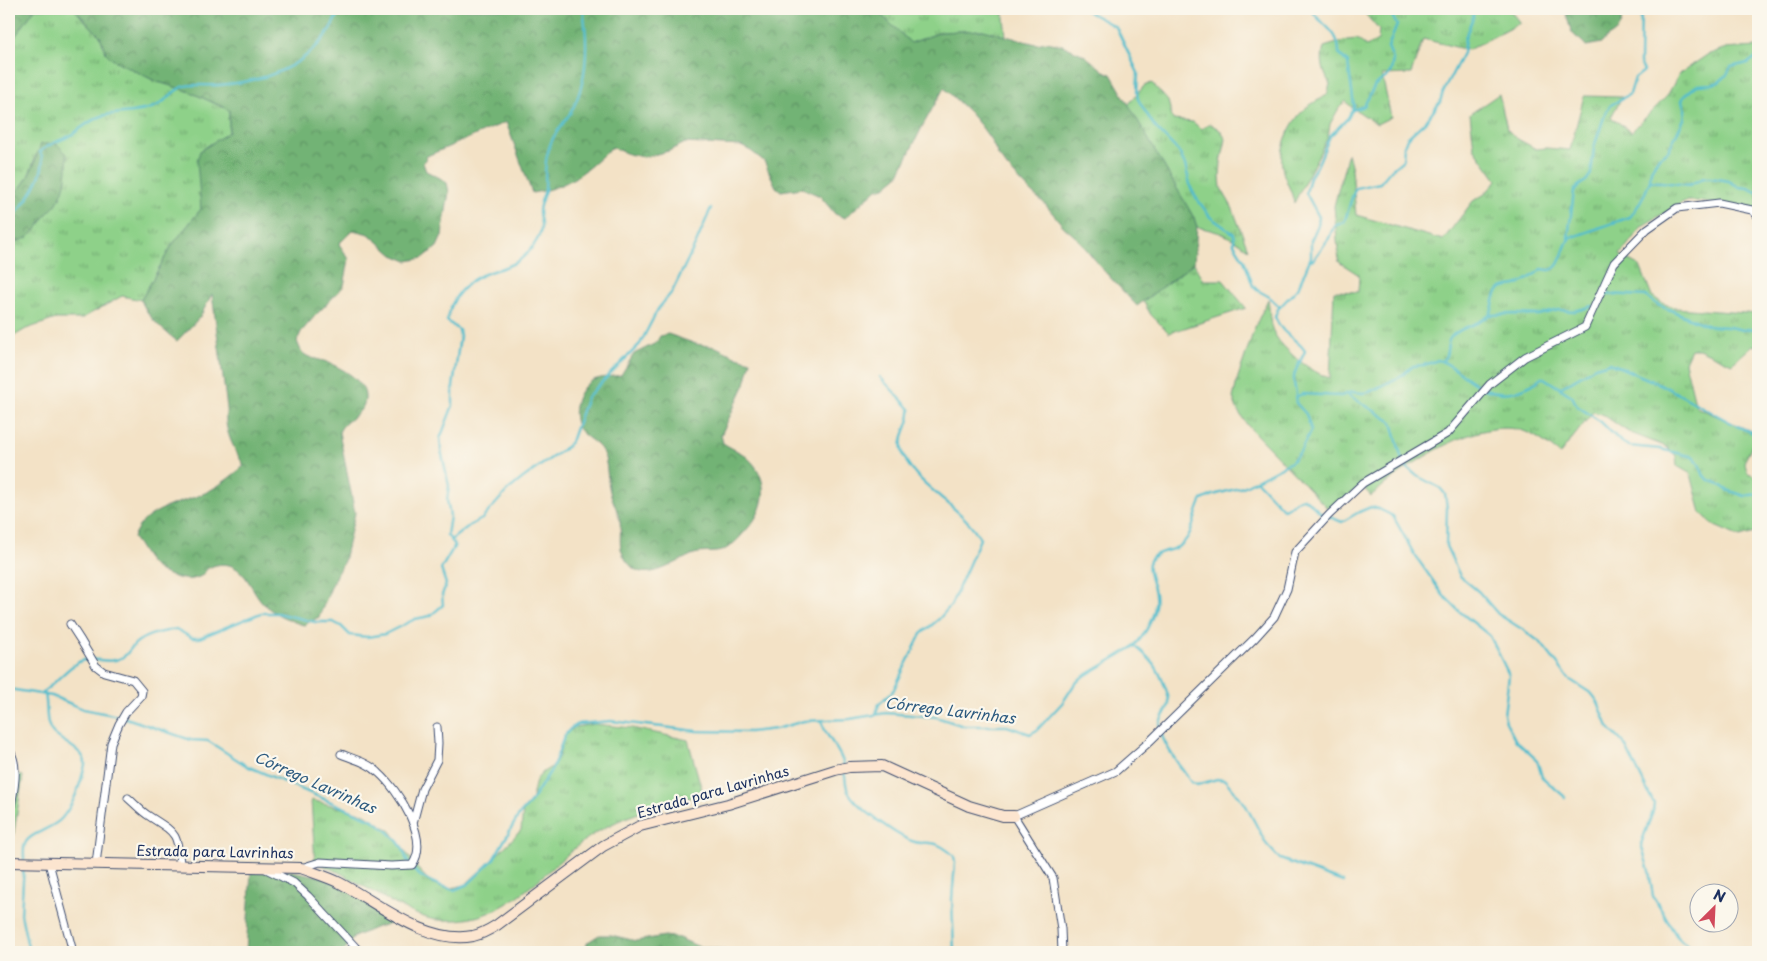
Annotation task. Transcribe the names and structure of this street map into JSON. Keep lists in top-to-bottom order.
{
  "streets": {
    "street": ["Estrada para Lavrinhas"]
  },
  "water": ["Córrego Lavrinhas"],
  "north": "top right"
}
